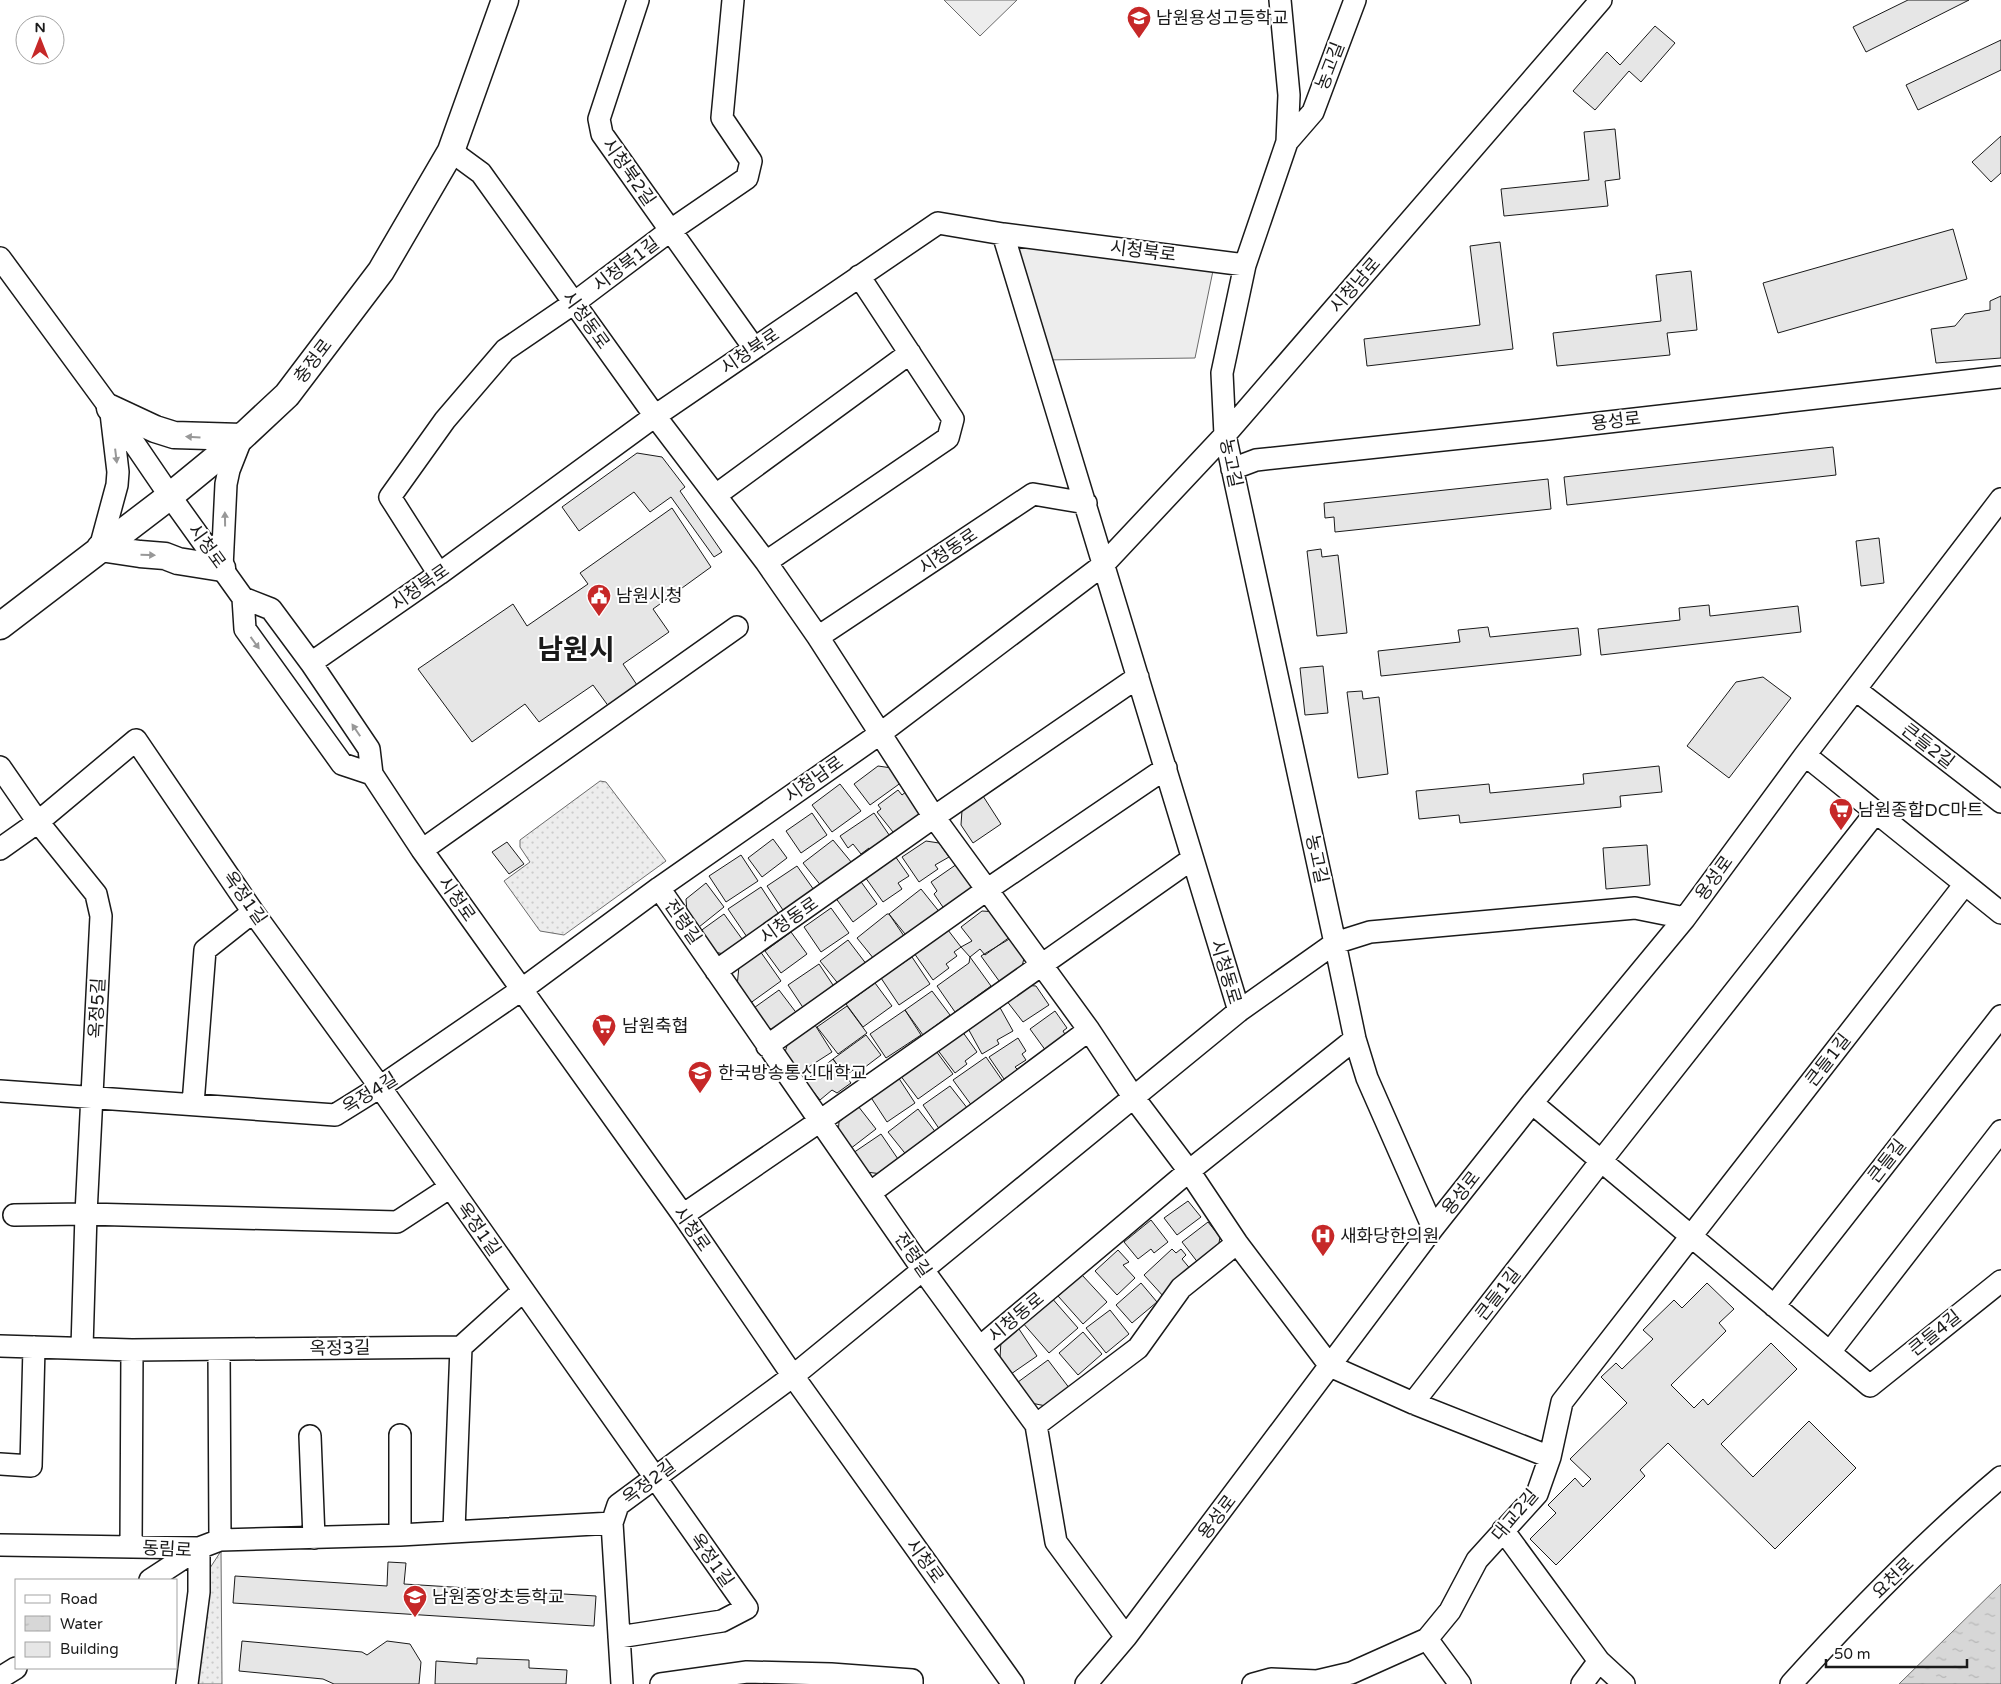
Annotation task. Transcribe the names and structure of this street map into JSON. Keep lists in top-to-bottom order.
{
  "streets": {
    "main road": ["충정로"],
    "street": [
      "농고길",
      "시청북2길",
      "시청북로",
      "시청북1길",
      "시청남로",
      "시청동로",
      "용성로",
      "시청로",
      "큰들2길",
      "옥정1길",
      "전령길",
      "옥정5길",
      "큰들1길",
      "옥정4길",
      "큰들길",
      "큰들4길",
      "옥정3길",
      "옥정2길",
      "대교2길",
      "동림로",
      "요천로"
    ]
  },
  "crossings": [
    ["농고길", "시청북로"],
    ["농고길", "시청남로"],
    ["농고길", "시청동로"],
    ["농고길", "용성로"],
    ["시청북2길", "시청북로"],
    ["시청북2길", "시청북1길"],
    ["시청북로", "시청북1길"],
    ["시청북로", "시청동로"],
    ["시청북로", "시청로"],
    ["시청북1길", "시청동로"],
    ["시청남로", "시청동로"],
    ["시청남로", "시청로"],
    ["시청남로", "전령길"],
    ["시청남로", "옥정4길"],
    ["시청동로", "충정로"],
    ["시청동로", "용성로"],
    ["시청동로", "전령길"],
    ["시청동로", "옥정2길"],
    ["충정로", "시청로"],
    ["용성로", "큰들2길"],
    ["용성로", "전령길"],
    ["시청로", "옥정4길"],
    ["시청로", "옥정2길"],
    ["옥정1길", "옥정5길"],
    ["옥정1길", "옥정4길"],
    ["옥정1길", "옥정2길"],
    ["전령길", "옥정2길"],
    ["옥정5길", "옥정4길"],
    ["옥정5길", "옥정3길"],
    ["큰들1길", "대교2길"],
    ["옥정2길", "동림로"]
  ],
  "districts": ["남원시"],
  "places": {
    "school or university": ["남원용성고등학교", "한국방송통신대학교", "남원중앙초등학교"],
    "public building": ["남원시청"],
    "supermarket": ["남원종합DC마트", "남원축협"],
    "hospital": ["새화당한의원"]
  },
  "legend": ["Road", "Water", "Building"],
  "scale_bar": "50 m",
  "north": "top"
}
